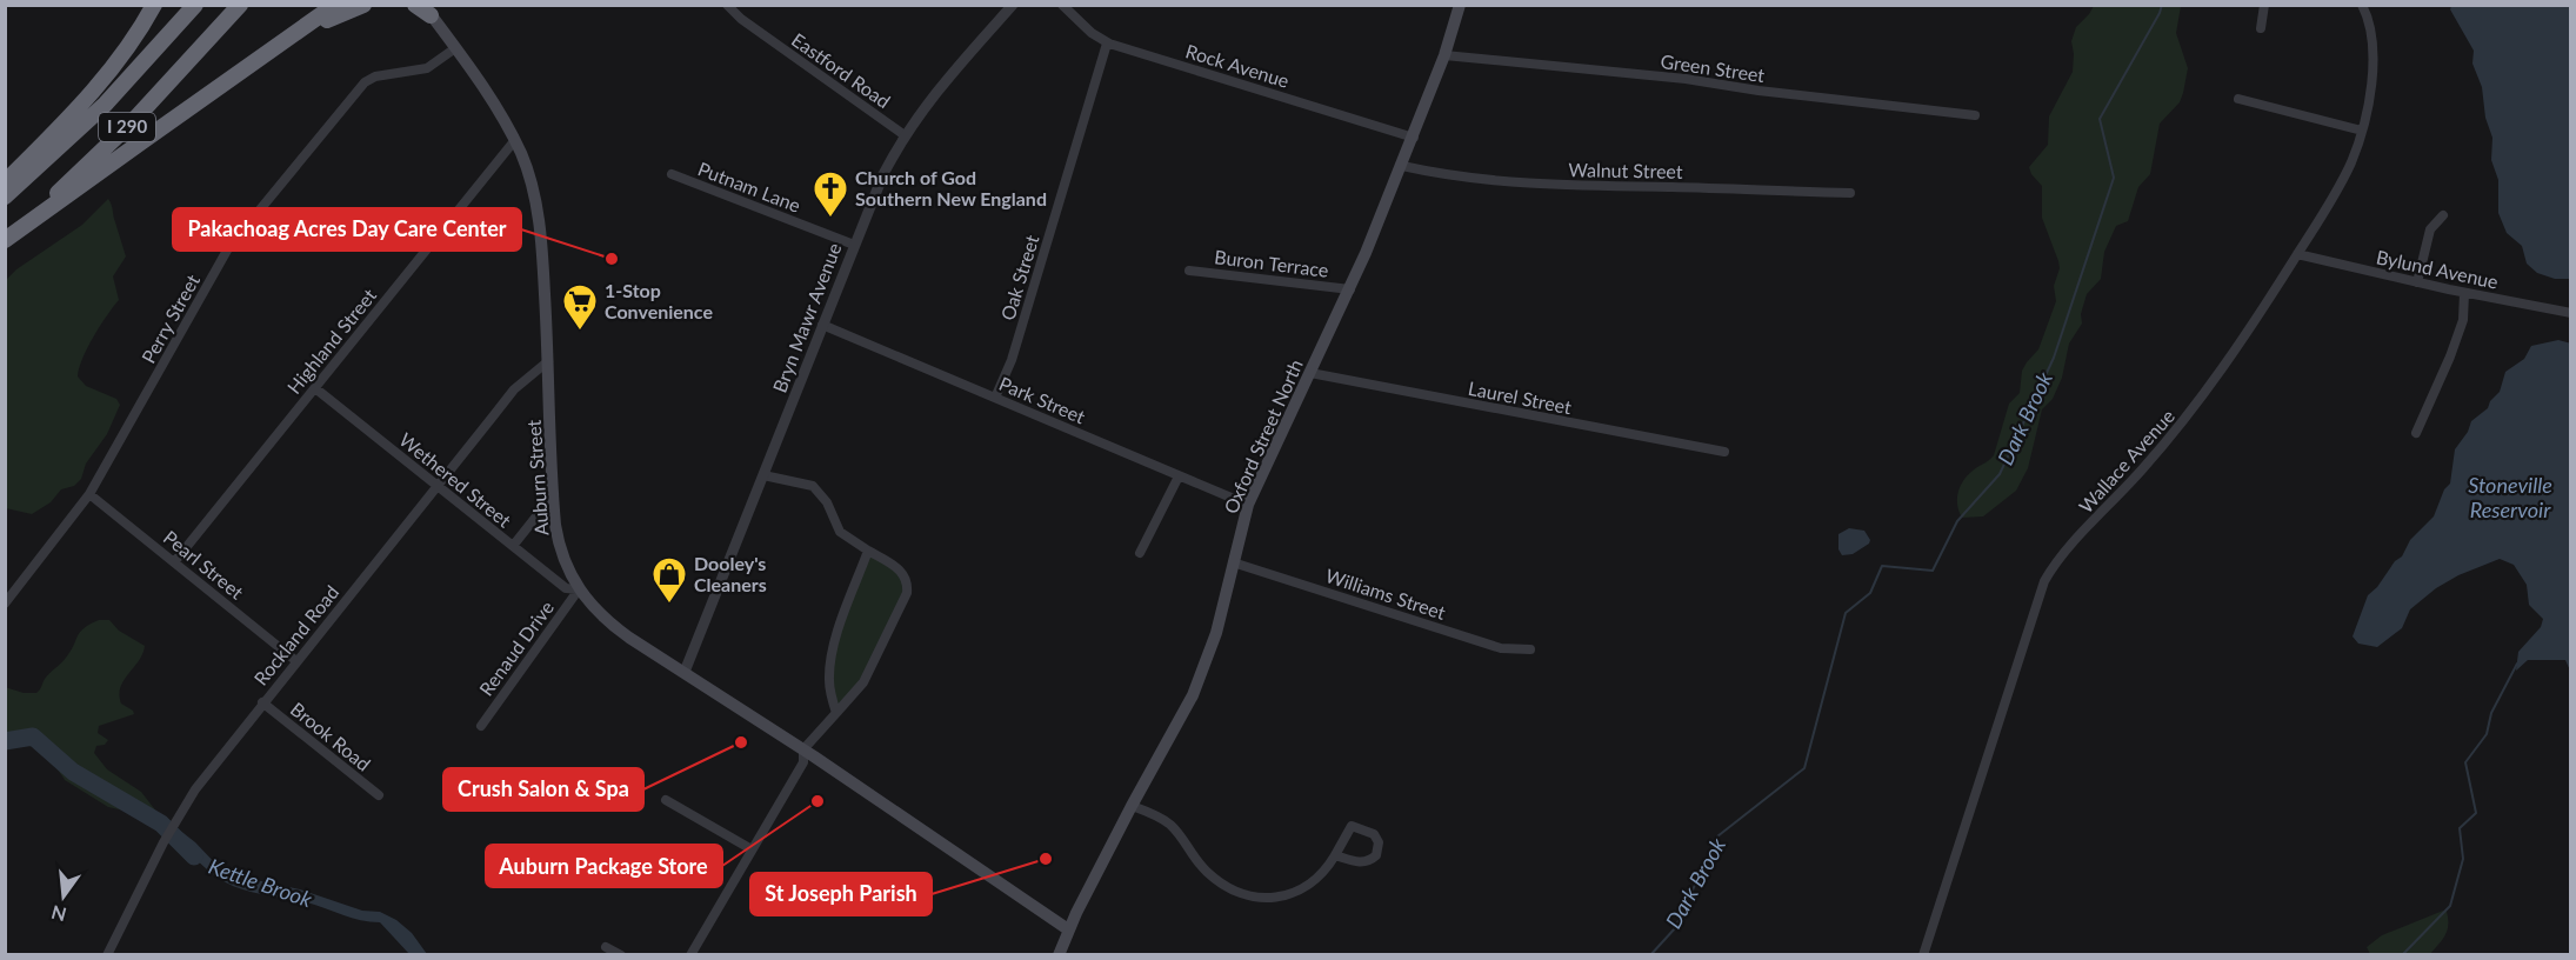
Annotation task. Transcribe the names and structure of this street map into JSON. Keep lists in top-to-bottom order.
{
  "streets": {
    "highway": ["I 290"],
    "main road": ["Oxford Street North", "Auburn Street"],
    "street": [
      "Rock Avenue",
      "Green Street",
      "Eastford Road",
      "Walnut Street",
      "Putnam Lane",
      "Buron Terrace",
      "Bylund Avenue",
      "Oak Street",
      "Bryn Mawr Avenue",
      "Perry Street",
      "Highland Street",
      "Laurel Street",
      "Park Street",
      "Wallace Avenue",
      "Wethered Street",
      "Pearl Street",
      "Williams Street",
      "Rockland Road",
      "Renaud Drive",
      "Brook Road"
    ]
  },
  "crossings": [
    ["Rock Avenue", "Oak Street"],
    ["Rock Avenue", "Oxford Street North"],
    ["Green Street", "Oxford Street North"],
    ["Eastford Road", "Bryn Mawr Avenue"],
    ["Walnut Street", "Oxford Street North"],
    ["Putnam Lane", "Bryn Mawr Avenue"],
    ["Buron Terrace", "Oxford Street North"],
    ["Bylund Avenue", "Wallace Avenue"],
    ["Oak Street", "Park Street"],
    ["Bryn Mawr Avenue", "Park Street"],
    ["Bryn Mawr Avenue", "Auburn Street"],
    ["Perry Street", "Auburn Street"],
    ["Perry Street", "Pearl Street"],
    ["Highland Street", "Auburn Street"],
    ["Highland Street", "Wethered Street"],
    ["Highland Street", "Pearl Street"],
    ["Laurel Street", "Oxford Street North"],
    ["Park Street", "Oxford Street North"],
    ["Oxford Street North", "Auburn Street"],
    ["Oxford Street North", "Williams Street"],
    ["Auburn Street", "Wethered Street"],
    ["Auburn Street", "Rockland Road"],
    ["Auburn Street", "Renaud Drive"],
    ["Wethered Street", "Rockland Road"],
    ["Wethered Street", "Renaud Drive"],
    ["Pearl Street", "Rockland Road"],
    ["Rockland Road", "Brook Road"]
  ],
  "water": ["Dark Brook", "Stoneville Reservoir", "Kettle Brook"],
  "places": {
    "church": ["Church of God Southern New England"],
    "other": [
      "Pakachoag Acres Day Care Center",
      "Crush Salon & Spa",
      "Auburn Package Store",
      "St Joseph Parish"
    ],
    "supermarket": ["1-Stop Convenience"],
    "shop": ["Dooley's Cleaners"]
  },
  "north": "bottom"
}
